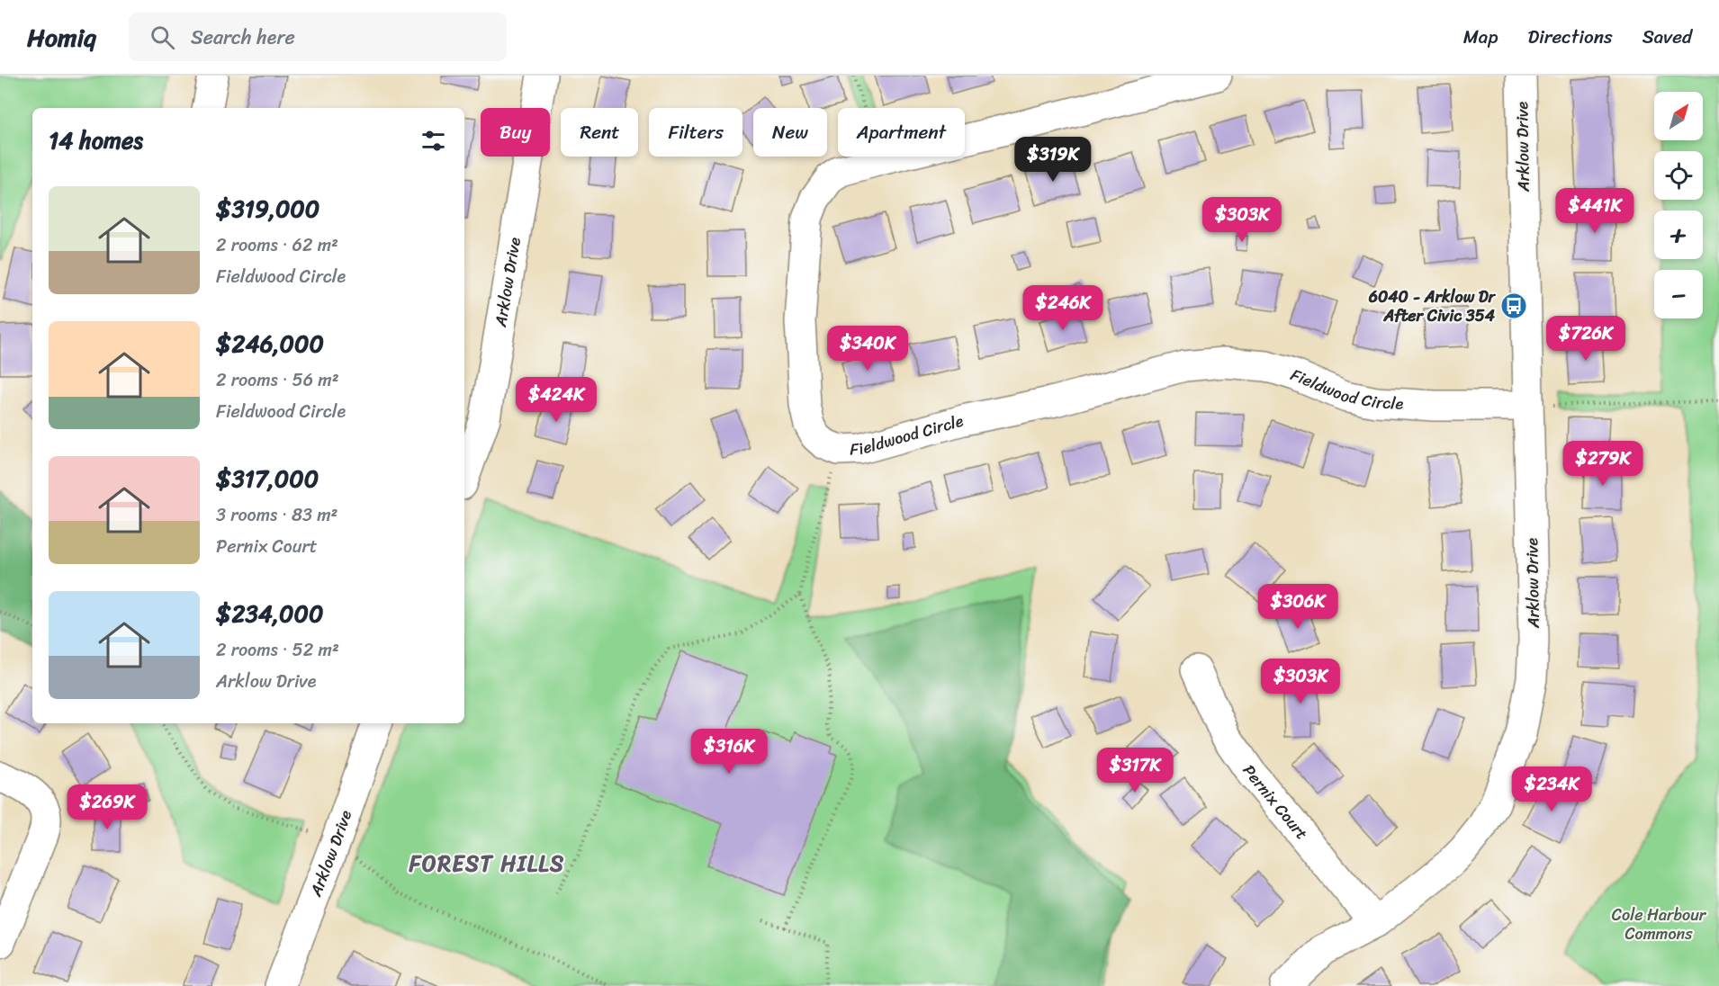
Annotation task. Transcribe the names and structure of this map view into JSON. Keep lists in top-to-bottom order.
{
  "streets": {
    "street": ["Arklow Drive", "Fieldwood Circle", "Pernix Court"]
  },
  "crossings": [
    ["Arklow Drive", "Fieldwood Circle"],
    ["Arklow Drive", "Pernix Court"]
  ],
  "districts": ["FOREST HILLS"],
  "parks": ["Cole Harbour Commons"],
  "places": {
    "bus stop": ["6040 - Arklow Dr After Civic 354"]
  },
  "north": "top right",
  "page": {
    "header": "Homiq",
    "search": "Search here",
    "nav": ["Map", "Directions", "Saved"],
    "map_buttons": ["+", "−"],
    "chip": [
      "Buy",
      "Rent",
      "Filters",
      "New",
      "Apartment"
    ],
    "heading": "14 homes",
    "price": [
      "$319K",
      "$441K",
      "$303K",
      "$246K",
      "$726K",
      "$340K",
      "$424K",
      "$279K",
      "$306K",
      "$303K",
      "$316K",
      "$317K",
      "$234K",
      "$269K"
    ],
    "list": [
      {
        "name": "$319,000",
        "note": "2 rooms · 62 m² · Fieldwood Circle"
      },
      {
        "name": "$246,000",
        "note": "2 rooms · 56 m² · Fieldwood Circle"
      },
      {
        "name": "$317,000",
        "note": "3 rooms · 83 m² · Pernix Court"
      },
      {
        "name": "$234,000",
        "note": "2 rooms · 52 m² · Arklow Drive"
      }
    ]
  }
}
